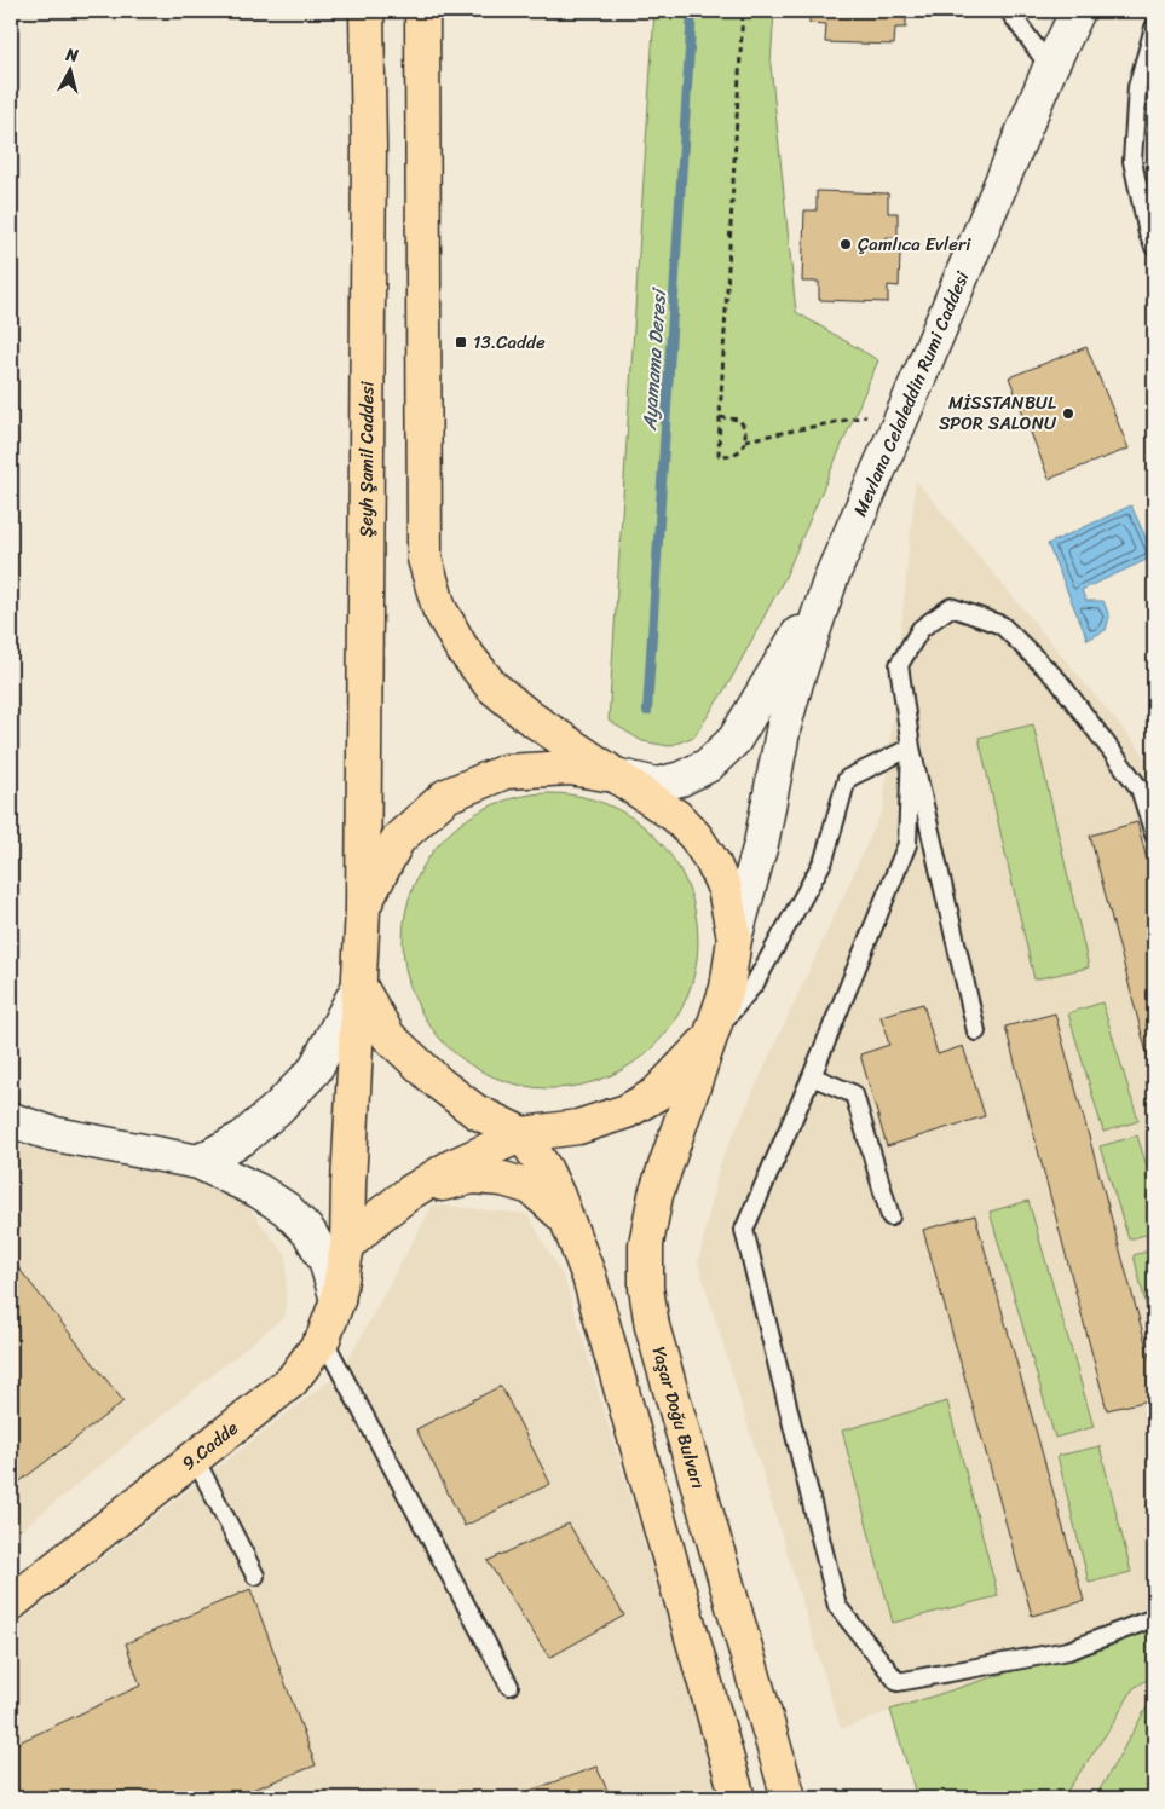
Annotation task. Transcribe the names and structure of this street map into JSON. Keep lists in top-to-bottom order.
{
  "streets": {
    "main road": ["Şeyh Şamil Caddesi", "Yaşar Doğu Bulvarı", "9.Cadde"],
    "street": ["Mevlana Celaleddin Rumi Caddesi"]
  },
  "crossings": [
    ["Şeyh Şamil Caddesi", "9.Cadde"]
  ],
  "water": ["Ayamama Deresi"],
  "places": {
    "other": ["Çamlıca Evleri", "MİSSTANBUL SPOR SALONU"],
    "transit": ["13.Cadde"]
  },
  "north": "top"
}
